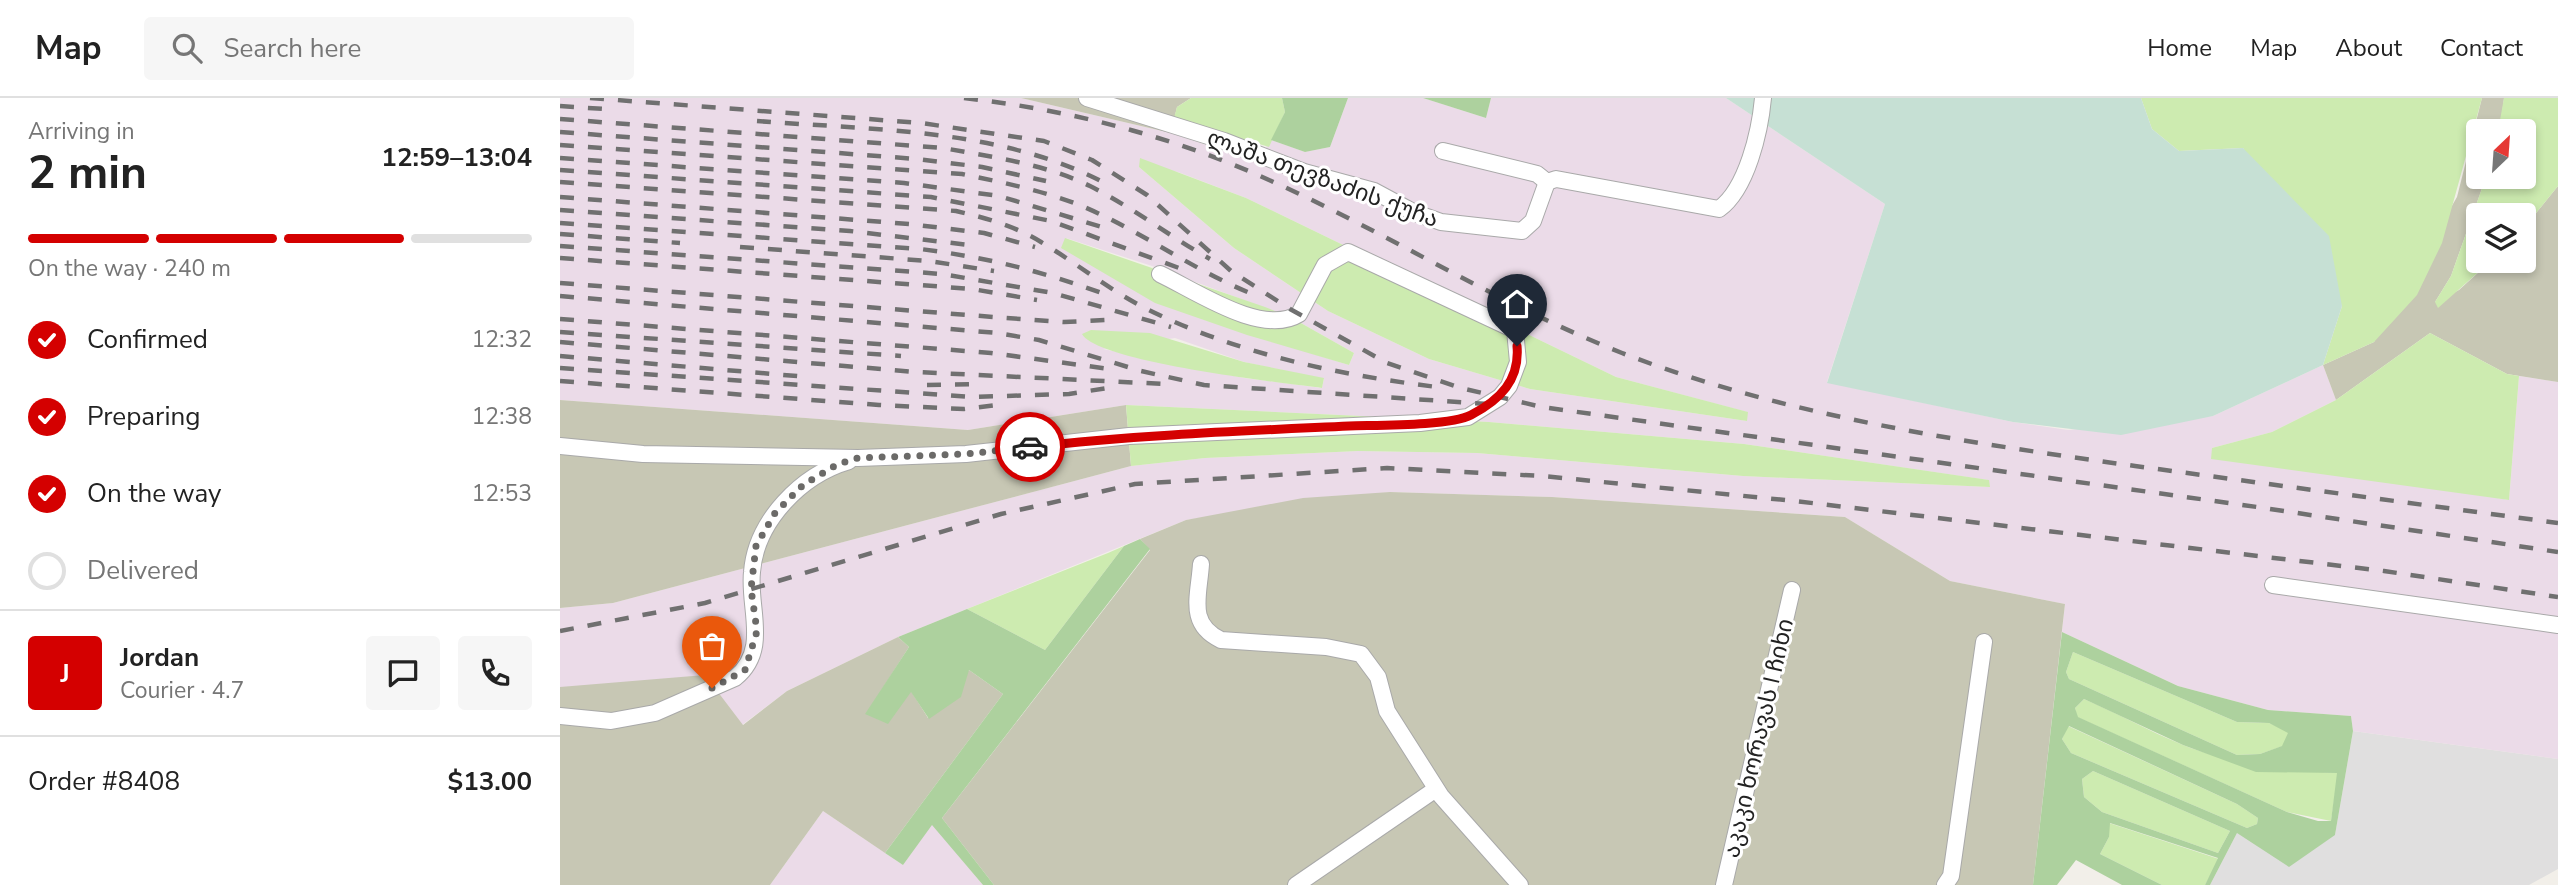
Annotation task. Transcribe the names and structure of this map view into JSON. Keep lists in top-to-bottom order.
{
  "streets": {
    "street": ["ლაშა თევზაძის ქუჩა", "აკაკი ხორავას I ჩიხი"]
  },
  "north": "top right",
  "page": {
    "header": "Map",
    "search": "Search here",
    "nav": [
      "Home",
      "Map",
      "About",
      "Contact"
    ],
    "heading": ["2 min", "Arriving in", "12:59–13:04"],
    "panel": [
      "Jordan",
      "Courier · 4.7",
      "Order #8408",
      "$13.00"
    ],
    "bar": "On the way · 240 m",
    "list": [
      ["Confirmed", "12:32"],
      ["Preparing", "12:38"],
      ["On the way", "12:53"],
      "Delivered"
    ],
    "round": "J"
  }
}
